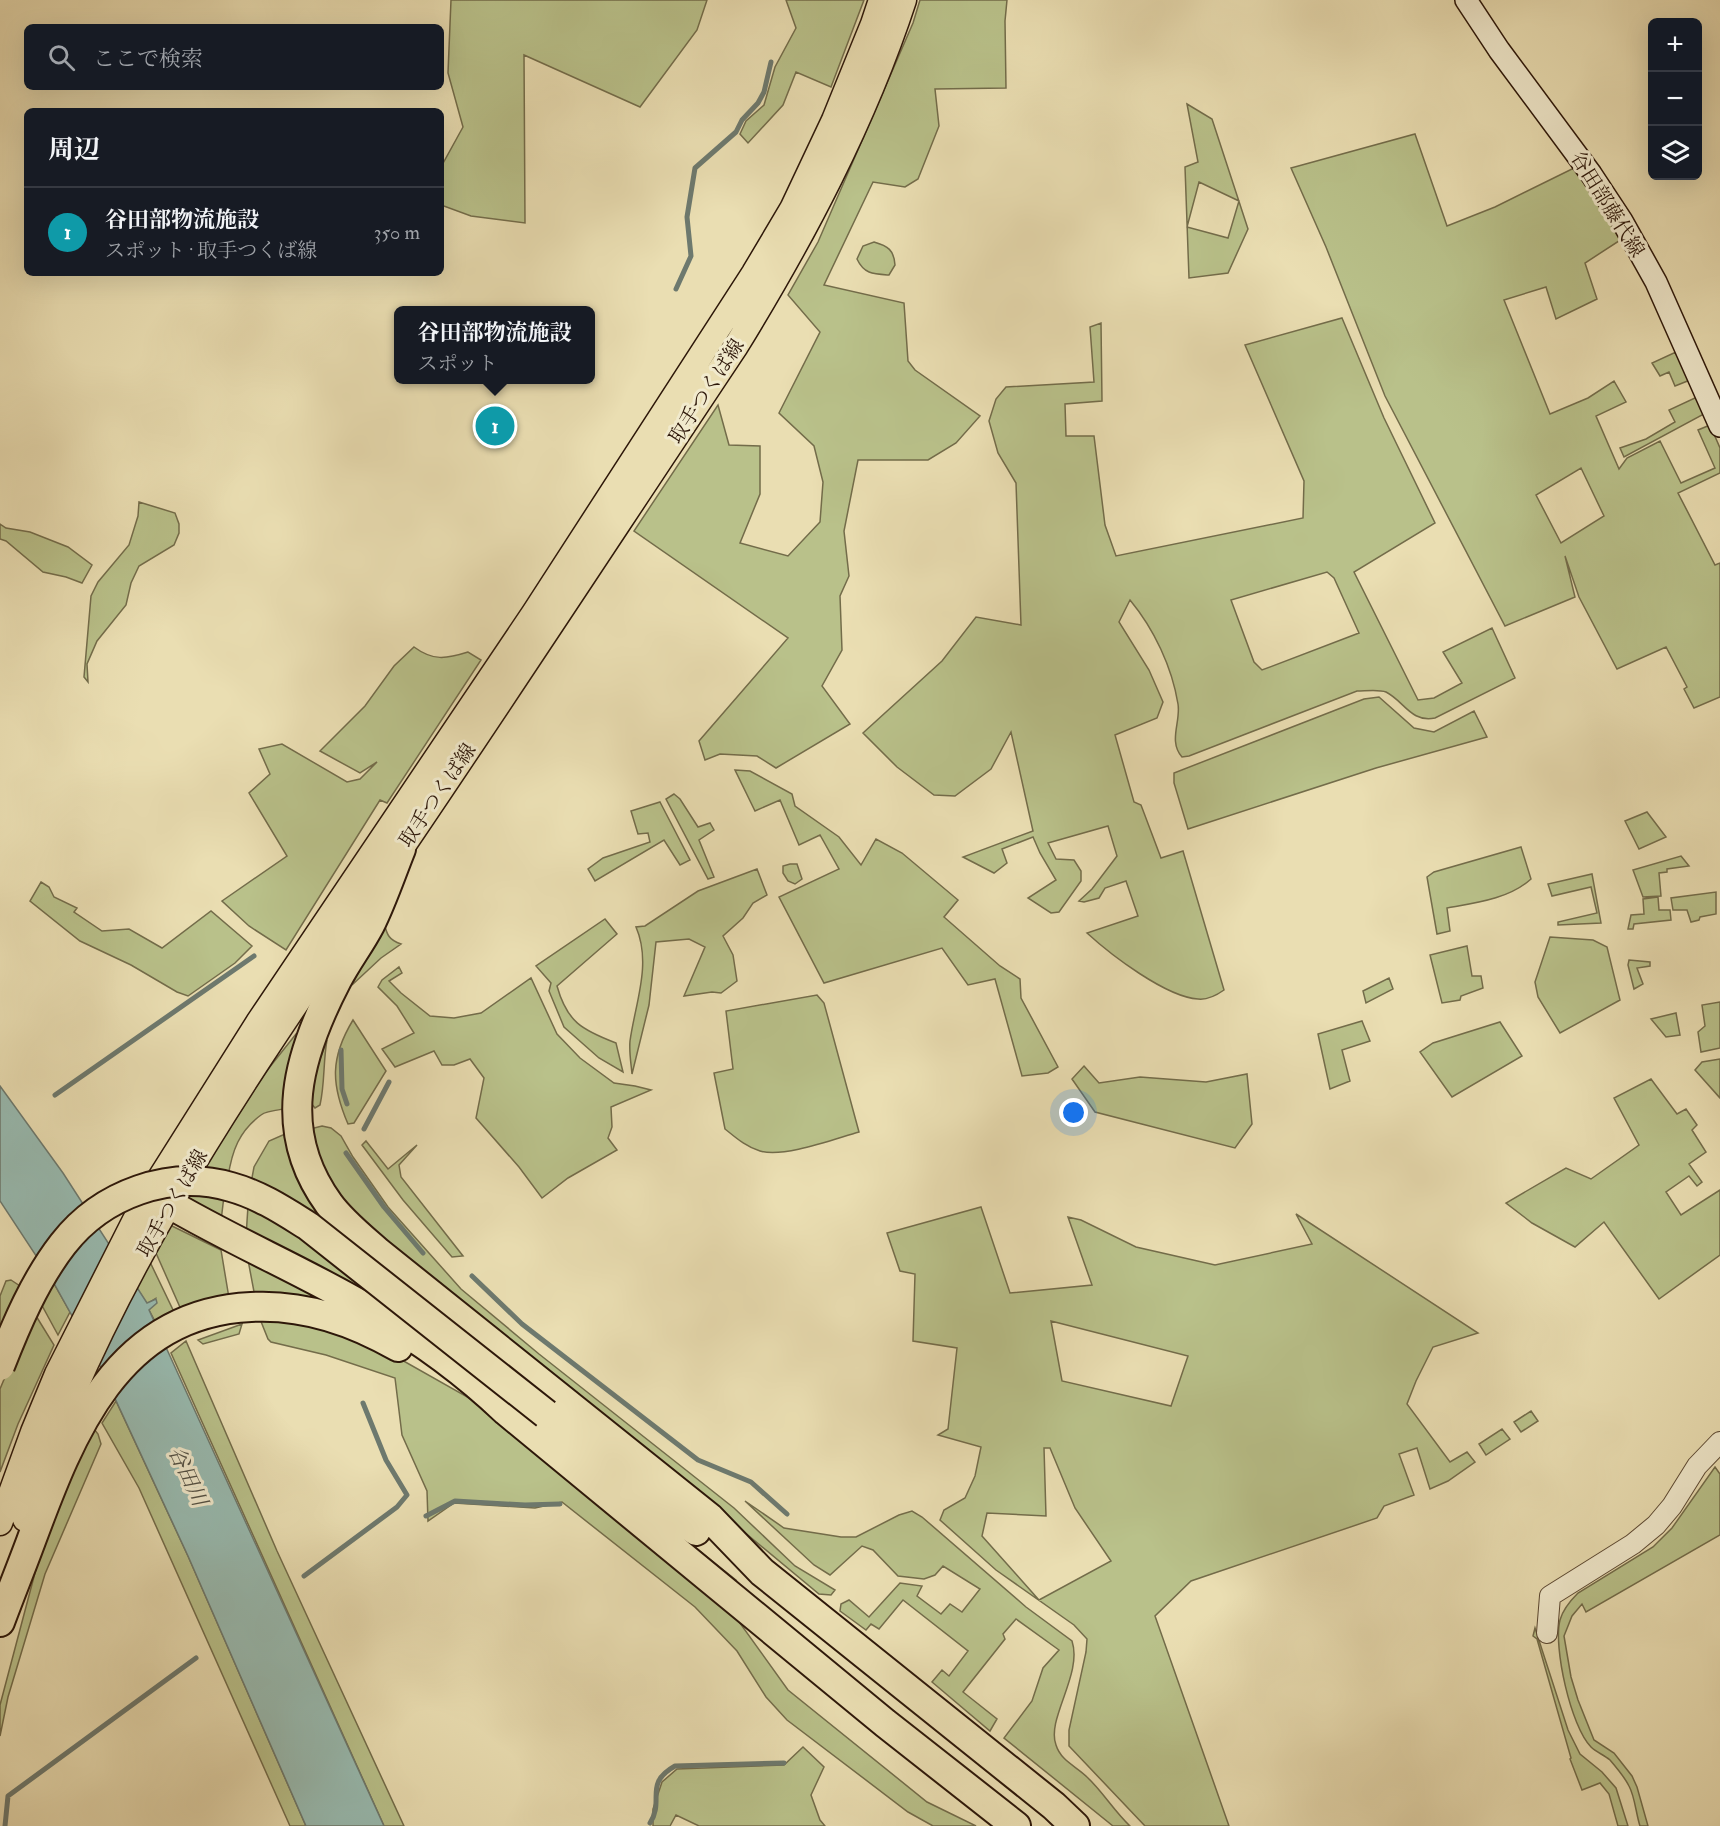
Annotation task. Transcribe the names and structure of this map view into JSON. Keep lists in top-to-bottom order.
{
  "streets": {
    "main road": ["谷田部藤代線", "取手つくば線"]
  },
  "water": ["谷田川"],
  "page": {
    "map_buttons": ["+", "−"],
    "search": "ここで検索",
    "heading": "周辺",
    "list": [
      {
        "mark": "1",
        "name": "谷田部物流施設",
        "note": "スポット · 取手つくば線",
        "value": "350 m"
      }
    ],
    "popup": ["谷田部物流施設", "スポット"],
    "pins": "1"
  }
}
